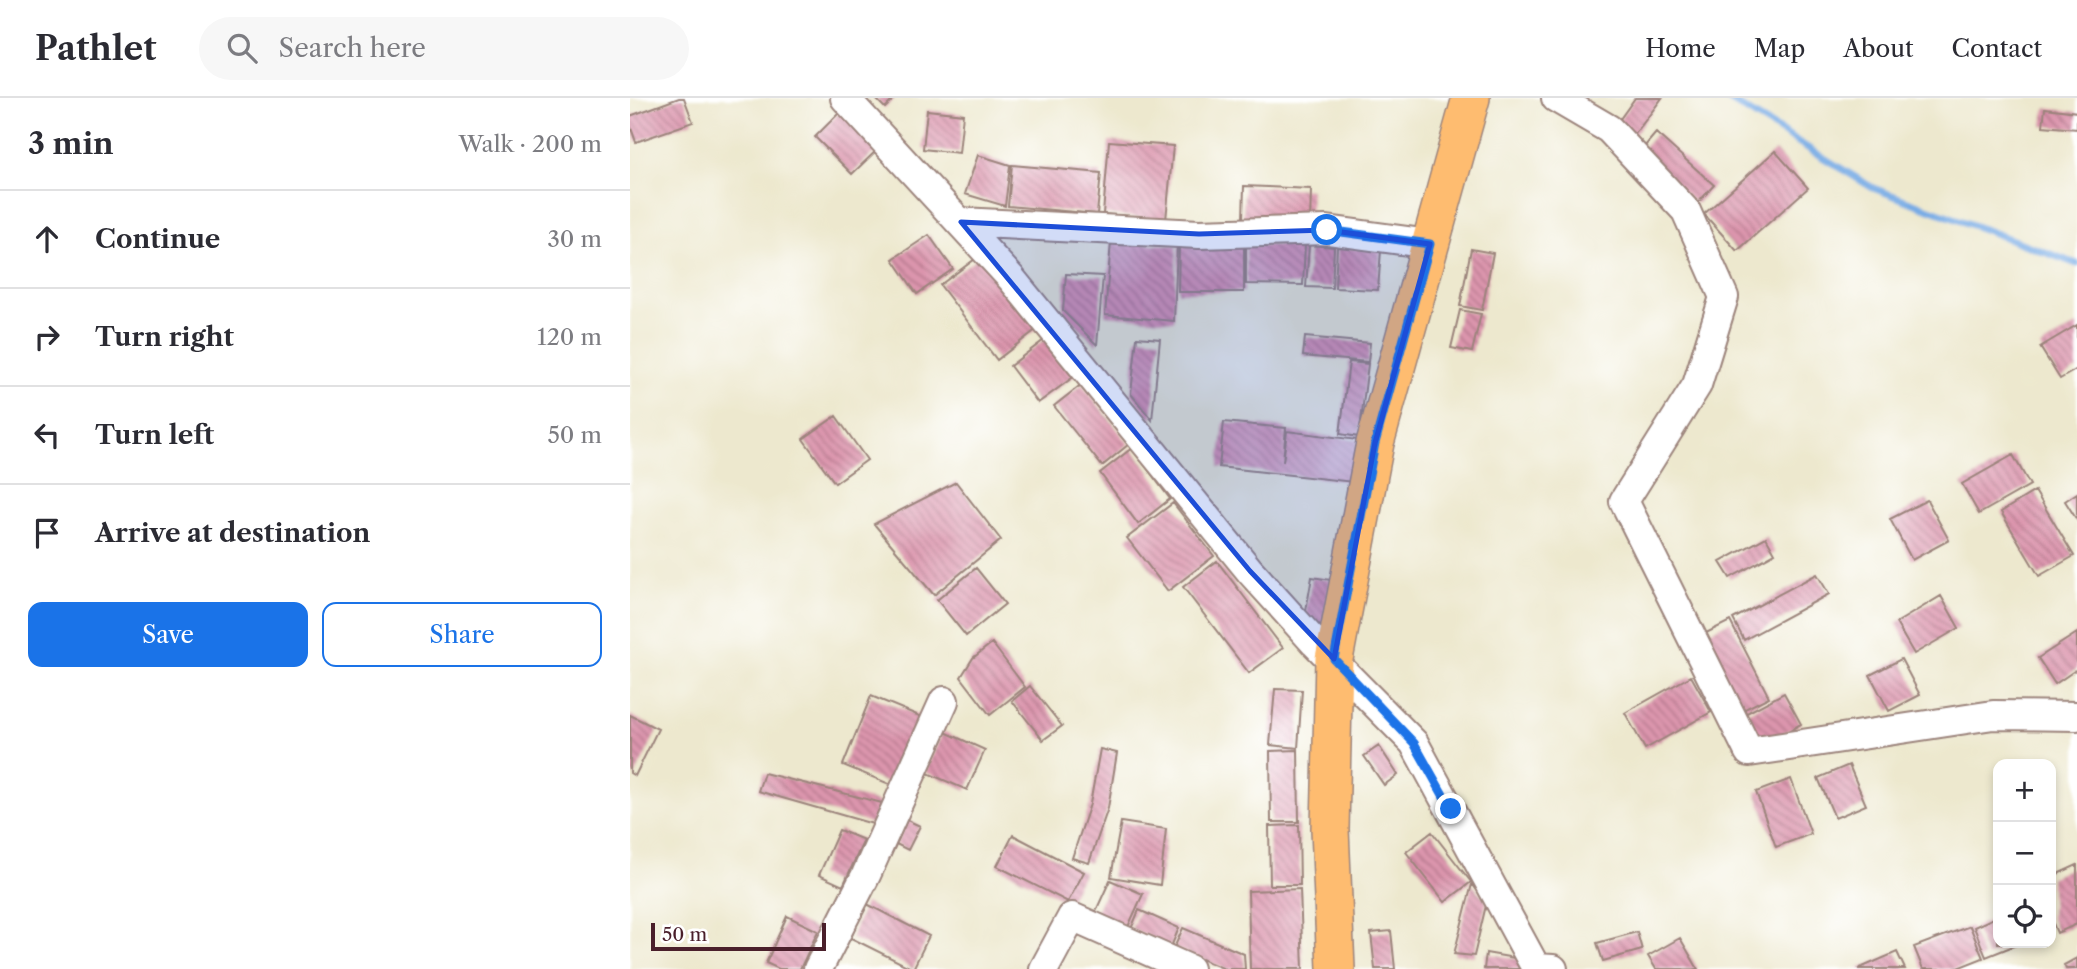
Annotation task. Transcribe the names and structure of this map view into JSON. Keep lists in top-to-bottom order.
{
  "scale_bar": "50 m",
  "page": {
    "header": "Pathlet",
    "search": "Search here",
    "nav": [
      "Home",
      "Map",
      "About",
      "Contact"
    ],
    "heading": ["3 min", "Walk · 200 m"],
    "list": [
      ["Continue", "30 m"],
      ["Turn right", "120 m"],
      ["Turn left", "50 m"],
      "Arrive at destination"
    ],
    "buttons": ["Save", "Share"],
    "map_buttons": ["+", "−"],
    "scale": "50 m"
  }
}
